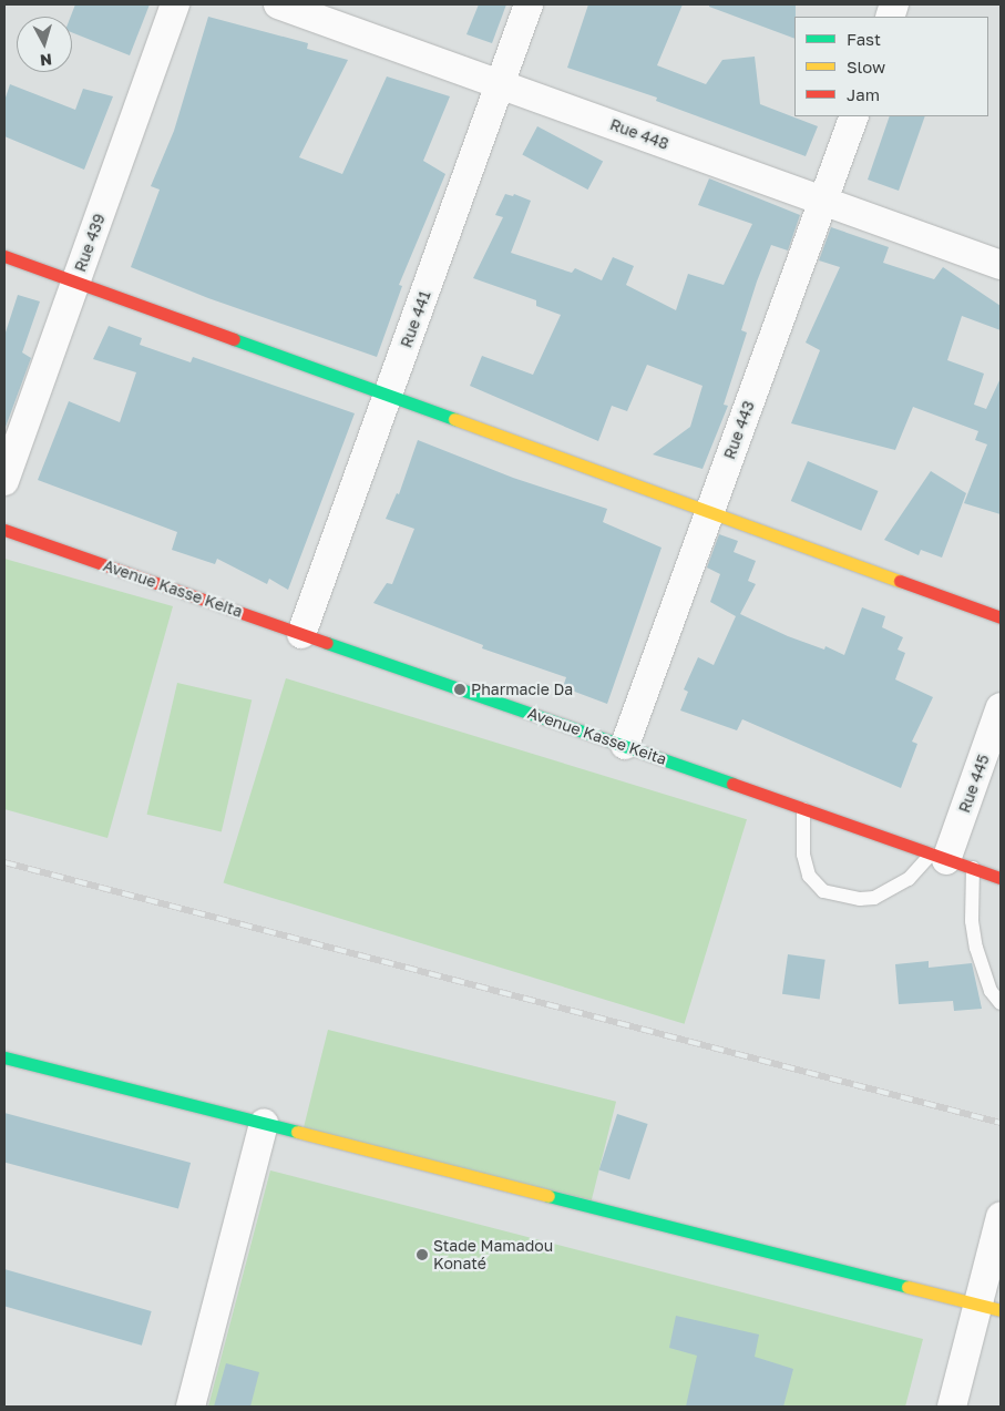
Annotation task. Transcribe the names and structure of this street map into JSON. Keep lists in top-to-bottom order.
{
  "streets": {
    "street": [
      "Rue 448",
      "Rue 439",
      "Rue 441",
      "Rue 443",
      "Avenue Kasse Keita",
      "Rue 445"
    ]
  },
  "crossings": [
    ["Rue 448", "Rue 441"],
    ["Rue 448", "Rue 443"],
    ["Rue 441", "Avenue Kasse Keita"],
    ["Rue 443", "Avenue Kasse Keita"],
    ["Avenue Kasse Keita", "Rue 445"]
  ],
  "places": ["Pharmacie Da", "Stade Mamadou Konaté"],
  "legend": ["Fast", "Slow", "Jam"],
  "north": "bottom"
}
